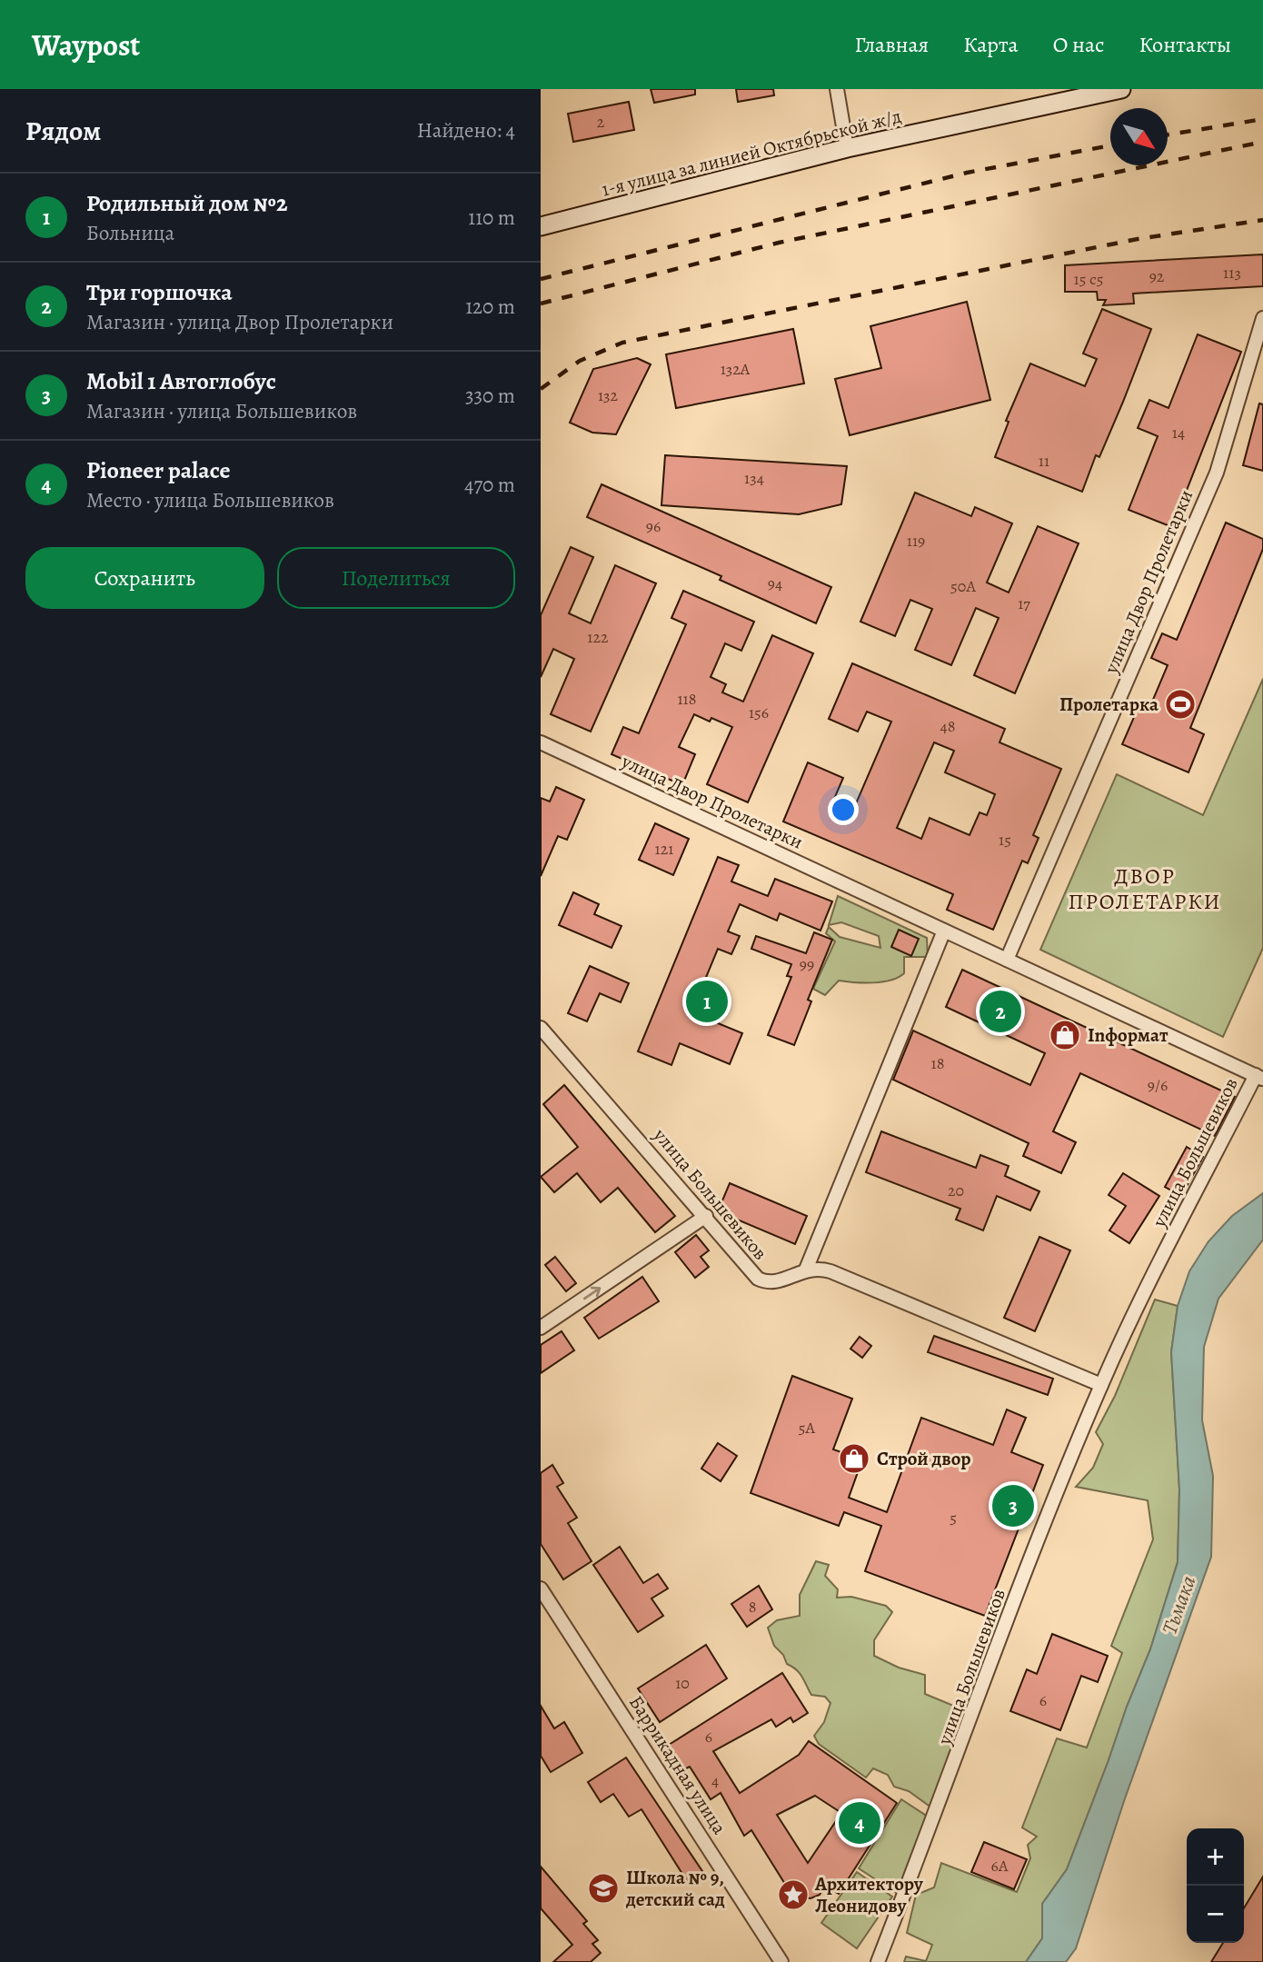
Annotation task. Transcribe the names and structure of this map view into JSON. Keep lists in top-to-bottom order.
{
  "streets": {
    "main road": ["1-я улица за линией Октябрьской ж/д"],
    "street": ["улица Двор Пролетарки", "улица Большевиков", "Баррикадная улица"]
  },
  "crossings": [
    ["улица Двор Пролетарки", "улица Большевиков"]
  ],
  "districts": ["ДВОР ПРОЛЕТАРКИ"],
  "water": ["Тьмака"],
  "places": {
    "sports": ["Пролетарка"],
    "shop": ["Inформат", "Строй двор"],
    "school or university": ["Школа № 9, детский сад"],
    "place": ["Архитектору Леонидову"]
  },
  "house_numbers": [
    "2",
    "113",
    "92",
    "15 с5",
    "132А",
    "132",
    "14",
    "11",
    "134",
    "96",
    "119",
    "94",
    "50А",
    "17",
    "122",
    "118",
    "156",
    "48",
    "15",
    "121",
    "99",
    "18",
    "9/6",
    "20",
    "5А",
    "5",
    "8",
    "10",
    "6",
    "6",
    "4",
    "6А"
  ],
  "north": "bottom right",
  "page": {
    "header": "Waypost",
    "nav": [
      "Главная",
      "Карта",
      "О нас",
      "Контакты"
    ],
    "heading": ["Рядом", "Найдено: 4"],
    "list": [
      {
        "mark": "1",
        "name": "Родильный дом №2",
        "note": "Больница",
        "value": "110 m"
      },
      {
        "mark": "2",
        "name": "Три горшочка",
        "note": "Магазин · улица Двор Пролетарки",
        "value": "120 m"
      },
      {
        "mark": "3",
        "name": "Mobil 1 Автоглобус",
        "note": "Магазин · улица Большевиков",
        "value": "330 m"
      },
      {
        "mark": "4",
        "name": "Pioneer palace",
        "note": "Место · улица Большевиков",
        "value": "470 m"
      }
    ],
    "buttons": ["Сохранить", "Поделиться"],
    "pins": [
      "1",
      "2",
      "3",
      "4"
    ],
    "map_buttons": ["+", "−"]
  }
}
